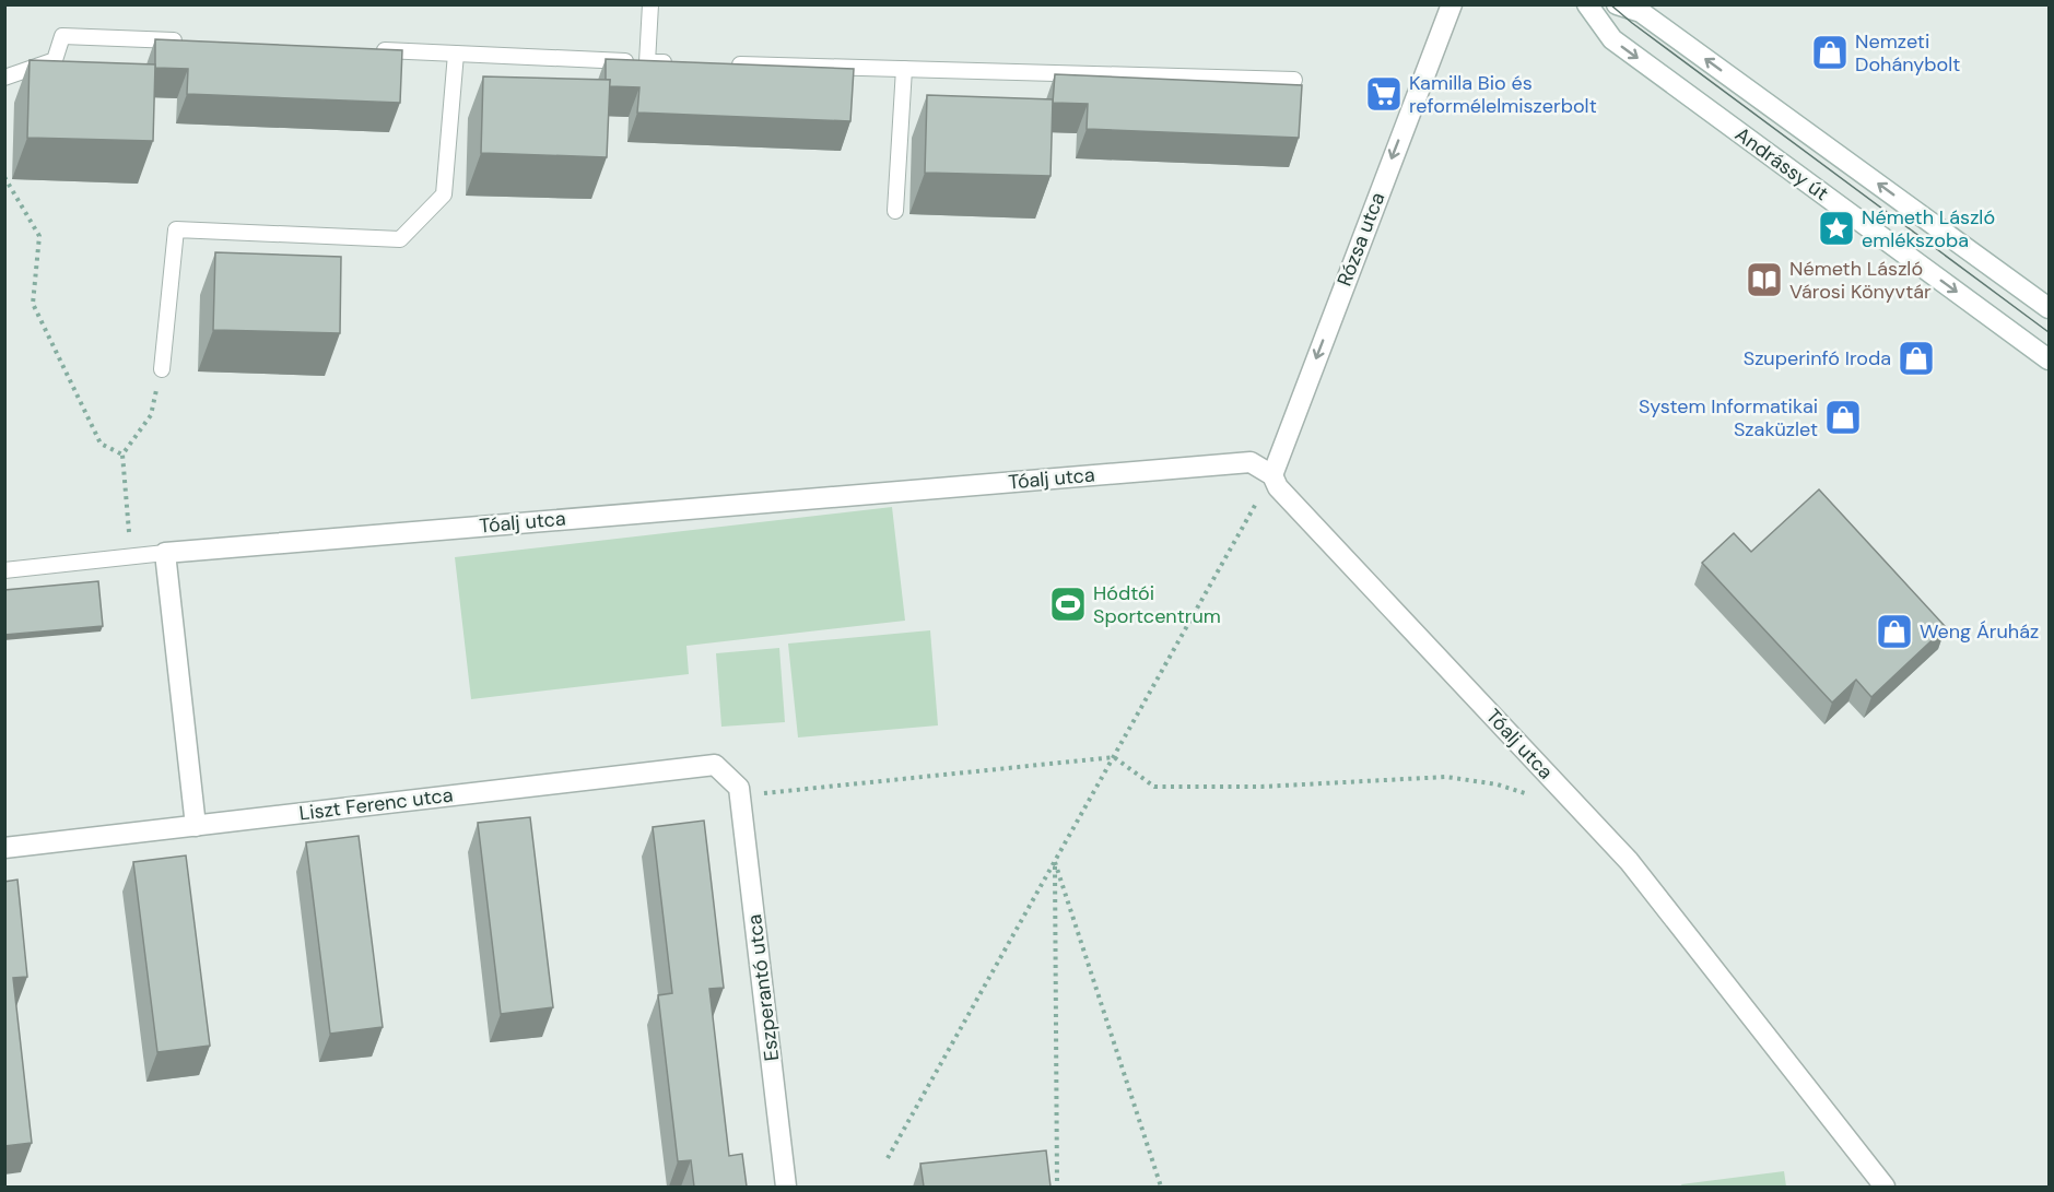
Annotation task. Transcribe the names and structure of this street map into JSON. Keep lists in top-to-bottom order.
{
  "streets": {
    "street": [
      "Andrássy út",
      "Rózsa utca",
      "Tóalj utca",
      "Liszt Ferenc utca",
      "Eszperantó utca"
    ]
  },
  "crossings": [
    ["Rózsa utca", "Tóalj utca"],
    ["Liszt Ferenc utca", "Eszperantó utca"]
  ],
  "one_way": ["Rózsa utca"],
  "places": {
    "shop": [
      "Nemzeti Dohánybolt",
      "Szuperinfó Iroda",
      "System Informatikai Szaküzlet",
      "Weng Áruház"
    ],
    "supermarket": ["Kamilla Bio és reformélelmiszerbolt"],
    "place": ["Németh László emlékszoba"],
    "library": ["Németh László Városi Könyvtár"],
    "sports": ["Hódtói Sportcentrum"]
  }
}
